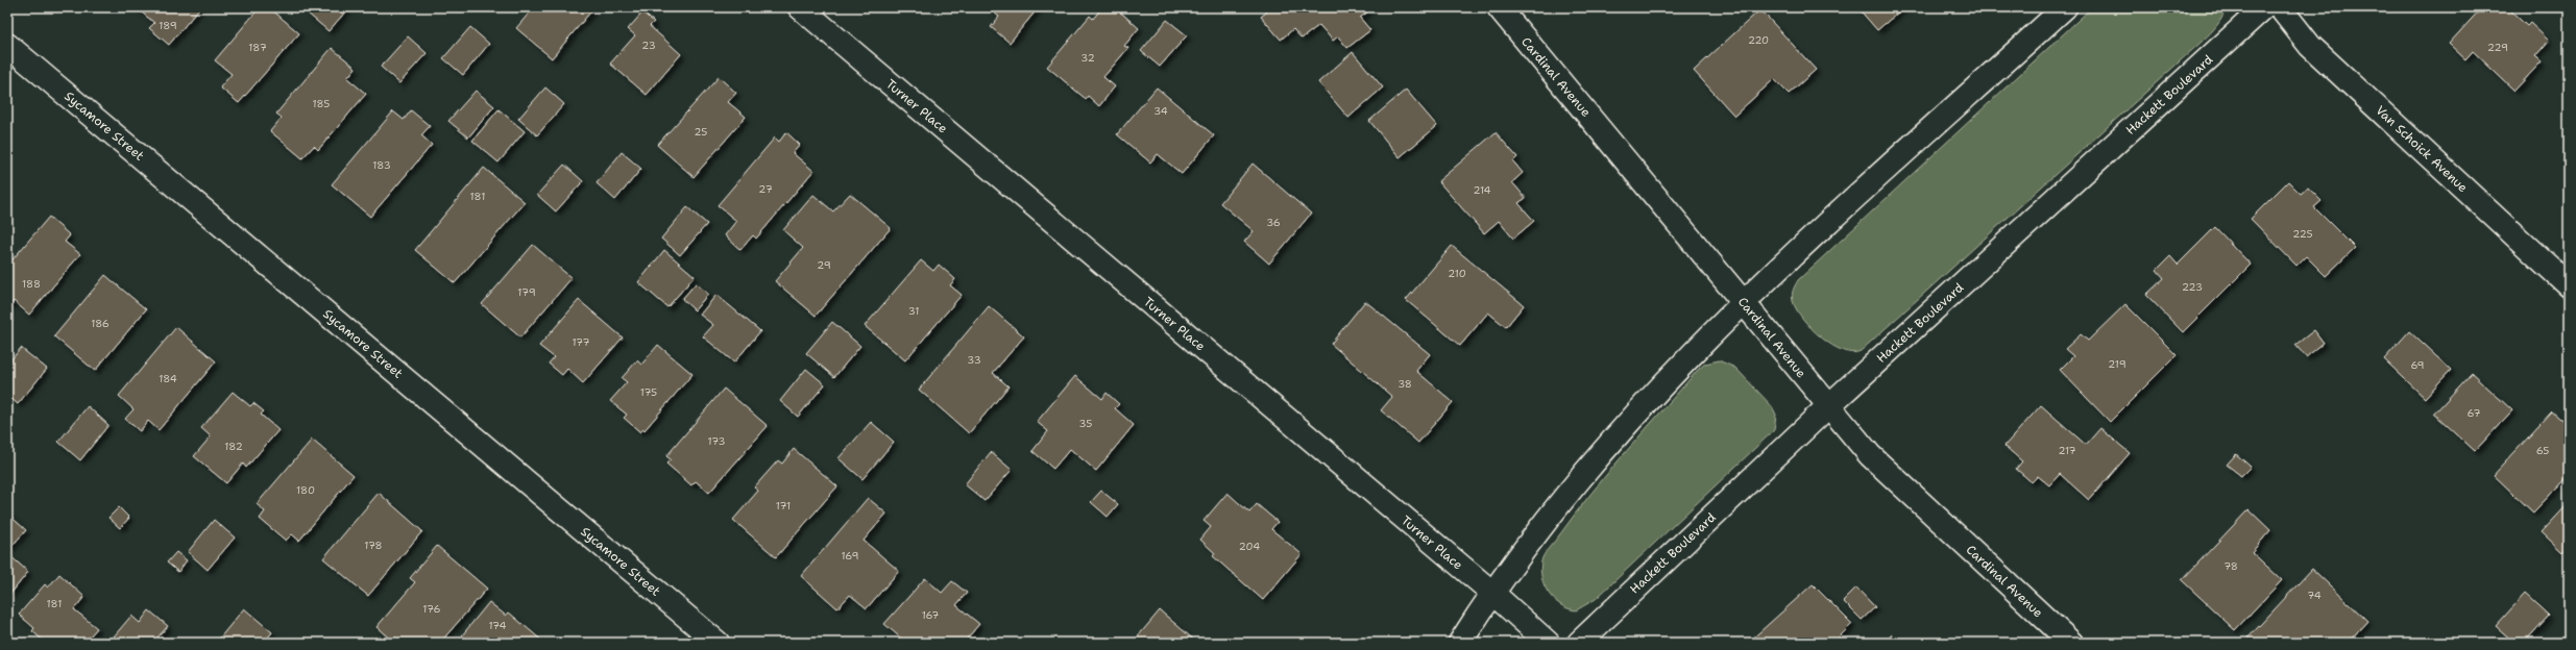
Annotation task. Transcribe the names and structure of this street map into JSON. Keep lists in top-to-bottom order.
{
  "streets": {
    "street": [
      "Cardinal Avenue",
      "Hackett Boulevard",
      "Turner Place",
      "Sycamore Street",
      "Van Schoick Avenue"
    ]
  },
  "crossings": [
    ["Cardinal Avenue", "Hackett Boulevard"]
  ],
  "house_numbers": [
    "189",
    "220",
    "23",
    "187",
    "229",
    "32",
    "185",
    "34",
    "25",
    "183",
    "27",
    "214",
    "181",
    "36",
    "225",
    "29",
    "210",
    "188",
    "223",
    "179",
    "31",
    "186",
    "177",
    "33",
    "219",
    "69",
    "184",
    "38",
    "175",
    "67",
    "35",
    "173",
    "182",
    "217",
    "65",
    "180",
    "171",
    "178",
    "204",
    "169",
    "78",
    "74",
    "181",
    "176",
    "167",
    "174"
  ]
}
